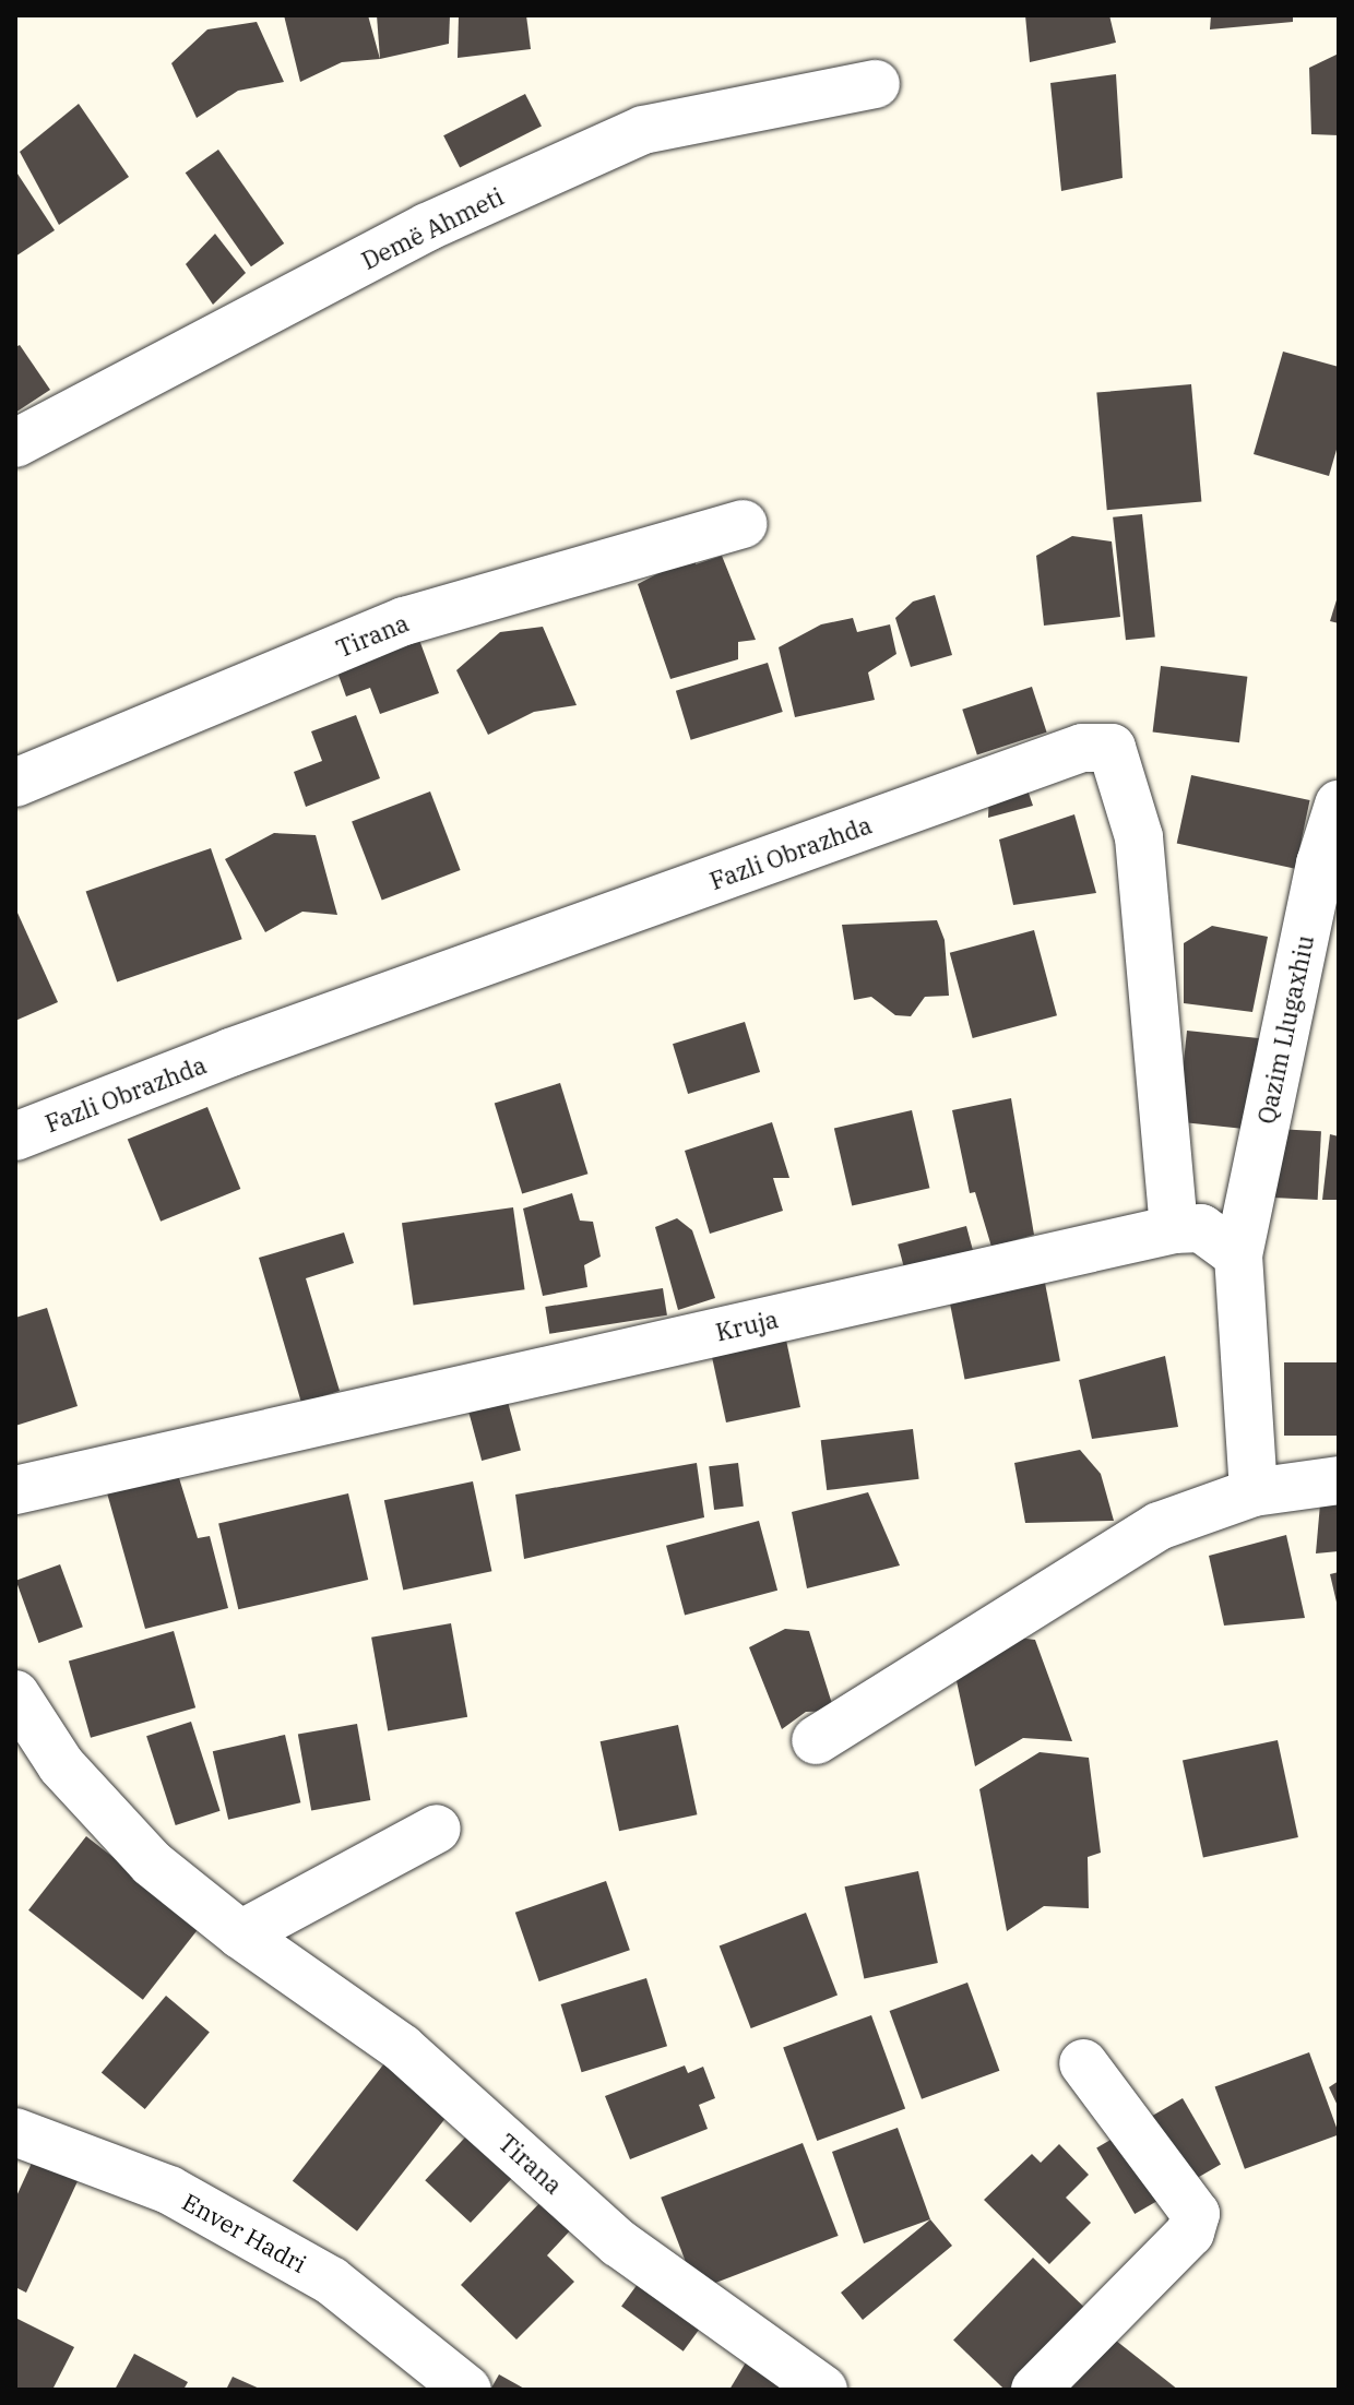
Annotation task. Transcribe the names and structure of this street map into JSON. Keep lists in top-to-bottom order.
{
  "streets": {
    "street": [
      "Demë Ahmeti",
      "Tirana",
      "Fazli Obrazhda",
      "Qazim Llugaxhiu",
      "Kruja",
      "Enver Hadri"
    ]
  },
  "crossings": [
    ["Fazli Obrazhda", "Kruja"],
    ["Qazim Llugaxhiu", "Kruja"]
  ]
}
